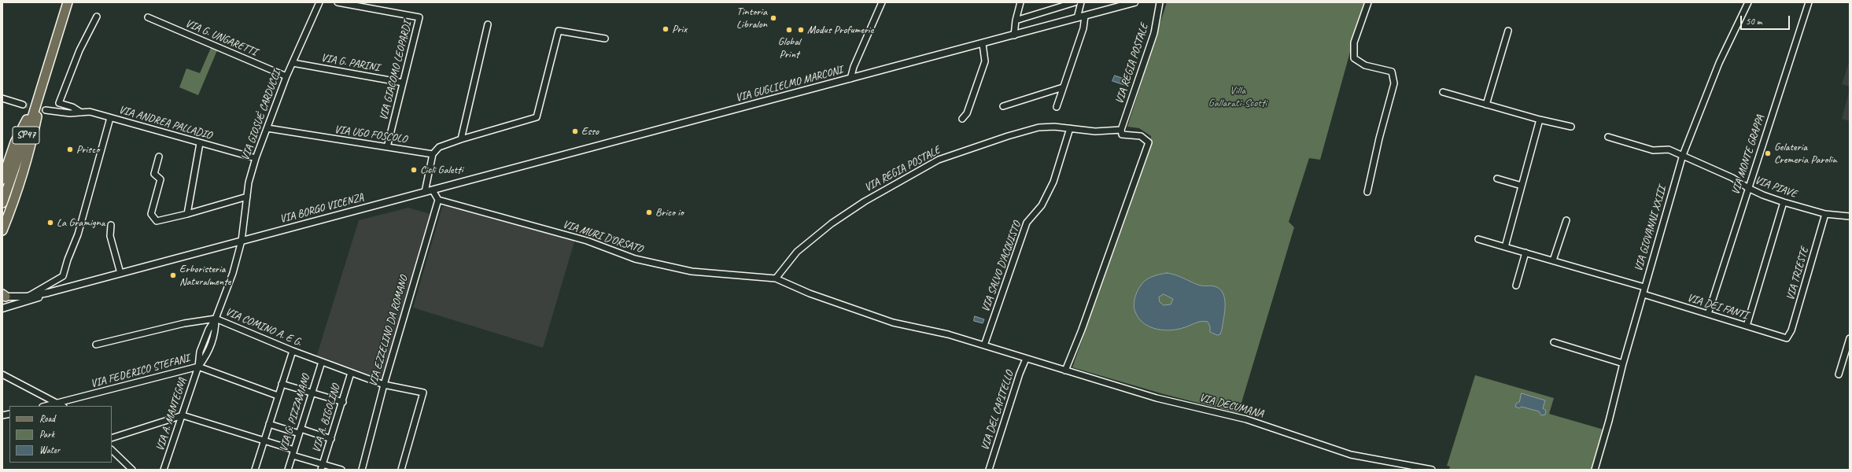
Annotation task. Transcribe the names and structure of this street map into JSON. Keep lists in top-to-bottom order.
{
  "streets": {
    "main road": ["SP47"],
    "street": [
      "VIA G. UNGARETTI",
      "VIA G. PARINI",
      "VIA REGIA POSTALE",
      "VIA GIACOMO LEOPARDI",
      "VIA GUGLIELMO MARCONI",
      "VIA GIOSUÈ CARDUCCI",
      "VIA ANDREA PALLADIO",
      "VIA UGO FOSCOLO",
      "VIA MONTE GRAPPA",
      "VIA PIAVE",
      "VIA BORGO VICENZA",
      "VIA GIOVANNI XXIII",
      "VIA MURI D'ORSATO",
      "VIA SALVO D'ACQUISTO",
      "VIA TRIESTE",
      "VIA DEI FANTI",
      "VIA COMINO A. E G.",
      "VIA EZZELINO DA ROMANO",
      "VIA FEDERICO STEFANI",
      "VIA DECUMANA",
      "VIA DEL CAPITELLO",
      "VIA G. PIZZAMANO",
      "VIA A. MANTEGNA",
      "VIA A. BIGOLINO"
    ]
  },
  "crossings": [
    ["VIA G. UNGARETTI", "VIA GIOSUÈ CARDUCCI"],
    ["VIA G. PARINI", "VIA GIACOMO LEOPARDI"],
    ["VIA G. PARINI", "VIA GIOSUÈ CARDUCCI"],
    ["VIA REGIA POSTALE", "VIA MURI D'ORSATO"],
    ["VIA REGIA POSTALE", "VIA SALVO D'ACQUISTO"],
    ["VIA REGIA POSTALE", "VIA DECUMANA"],
    ["VIA GIACOMO LEOPARDI", "VIA UGO FOSCOLO"],
    ["VIA GUGLIELMO MARCONI", "VIA BORGO VICENZA"],
    ["VIA GIOSUÈ CARDUCCI", "VIA ANDREA PALLADIO"],
    ["VIA GIOSUÈ CARDUCCI", "VIA UGO FOSCOLO"],
    ["VIA GIOSUÈ CARDUCCI", "VIA BORGO VICENZA"],
    ["VIA GIOSUÈ CARDUCCI", "VIA A. MANTEGNA"],
    ["VIA MONTE GRAPPA", "VIA PIAVE"],
    ["VIA MONTE GRAPPA", "VIA DEI FANTI"],
    ["VIA PIAVE", "VIA GIOVANNI XXIII"],
    ["VIA PIAVE", "VIA TRIESTE"],
    ["VIA BORGO VICENZA", "VIA A. MANTEGNA"],
    ["VIA GIOVANNI XXIII", "VIA DEI FANTI"],
    ["VIA MURI D'ORSATO", "VIA SALVO D'ACQUISTO"],
    ["VIA MURI D'ORSATO", "VIA EZZELINO DA ROMANO"],
    ["VIA MURI D'ORSATO", "VIA DECUMANA"],
    ["VIA SALVO D'ACQUISTO", "VIA DECUMANA"],
    ["VIA TRIESTE", "VIA DEI FANTI"],
    ["VIA COMINO A. E G.", "VIA EZZELINO DA ROMANO"],
    ["VIA COMINO A. E G.", "VIA G. PIZZAMANO"],
    ["VIA COMINO A. E G.", "VIA A. MANTEGNA"],
    ["VIA COMINO A. E G.", "VIA A. BIGOLINO"],
    ["VIA FEDERICO STEFANI", "VIA A. MANTEGNA"],
    ["VIA DECUMANA", "VIA DEL CAPITELLO"]
  ],
  "parks": ["Villa Gallarati-Scotti"],
  "places": [
    "Tintoria Libralon",
    "Prix",
    "Global Print",
    "Modus Profumerie",
    "Esso",
    "Prisco",
    "Gelateria Cremeria Parolin",
    "Cicli Galetti",
    "Brico io",
    "La Gramigna",
    "Erboristeria Naturalmente"
  ],
  "legend": ["Road", "Park", "Water"],
  "scale_bar": "50 m"
}
